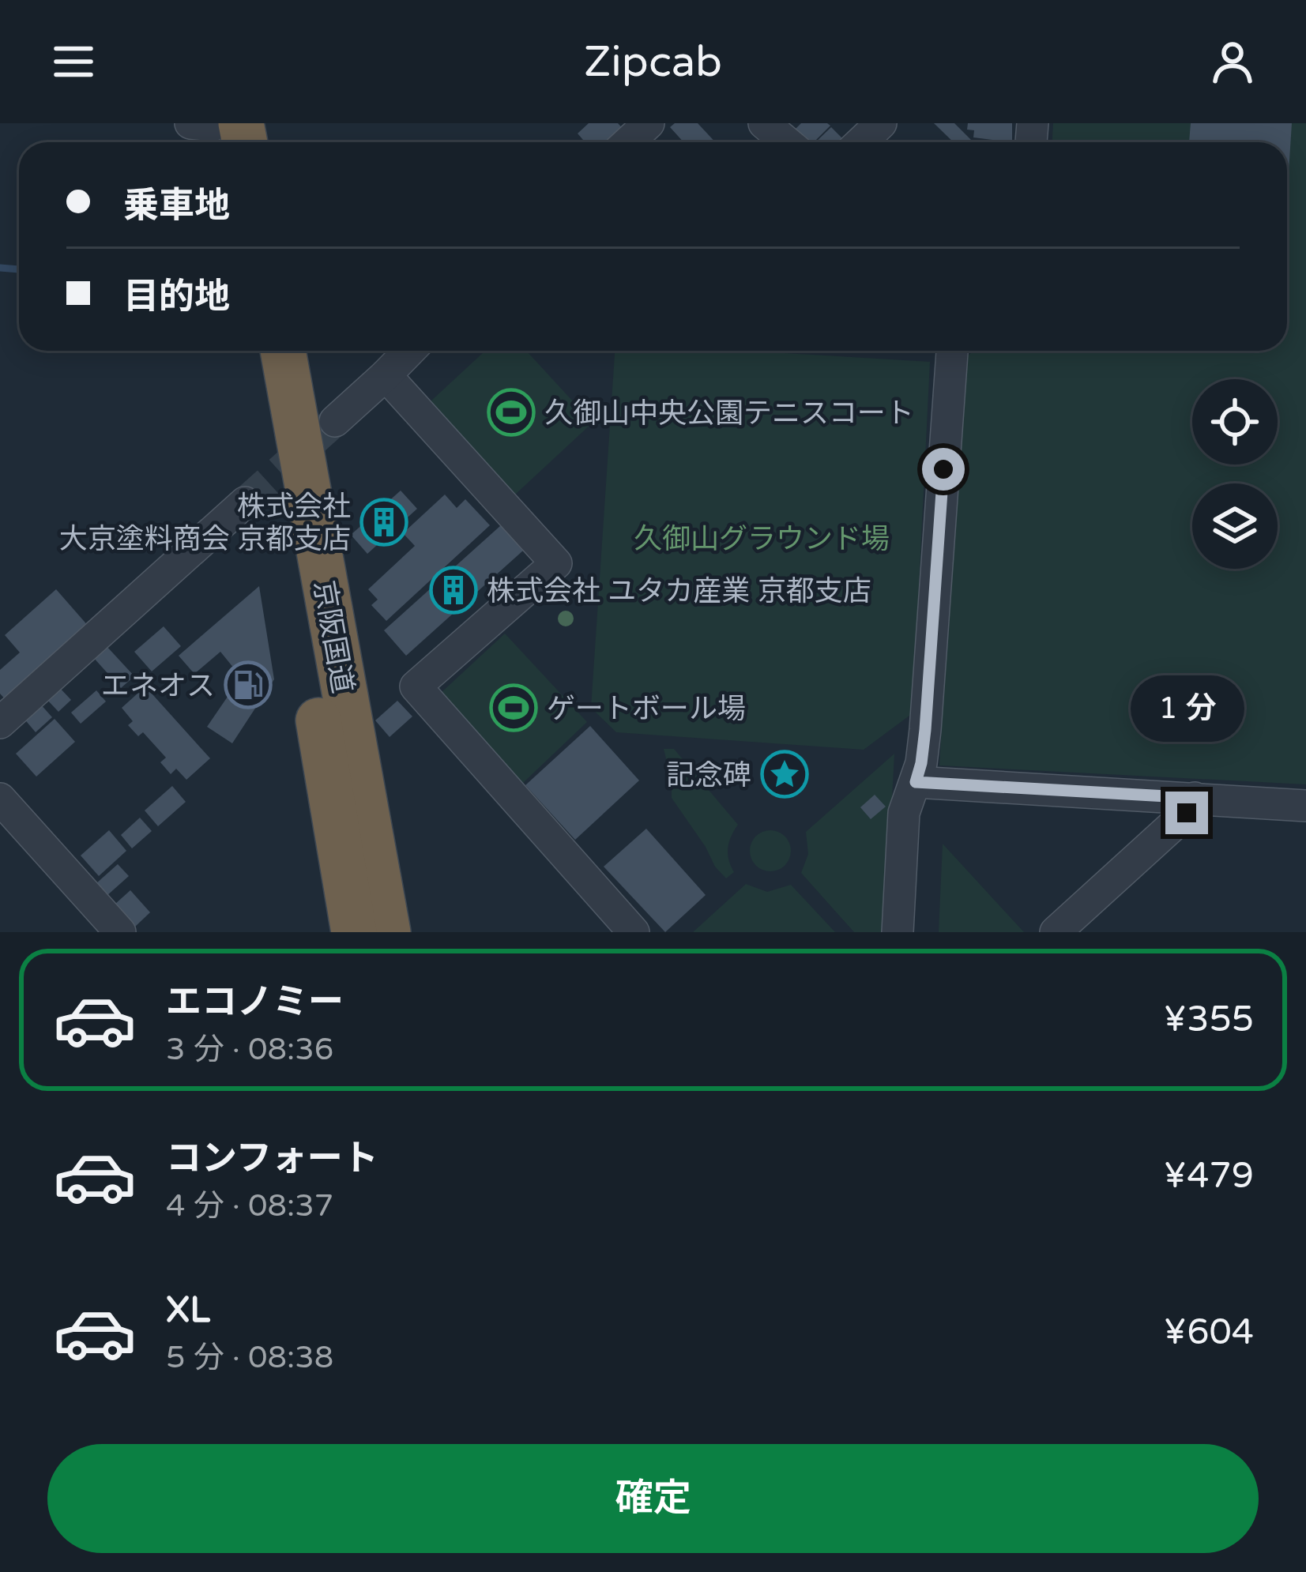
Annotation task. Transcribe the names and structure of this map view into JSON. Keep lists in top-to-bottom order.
{
  "streets": {
    "highway": ["京阪国道"]
  },
  "parks": ["久御山グラウンド場"],
  "places": {
    "sports": ["久御山中央公園テニスコート", "ゲートボール場"],
    "building": ["株式会社 大京塗料商会 京都支店", "株式会社 ユタカ産業 京都支店"],
    "fuel station": ["エネオス"],
    "place": ["記念碑"]
  },
  "page": {
    "header": "Zipcab",
    "banner": ["乗車地", "目的地"],
    "bubble": "1 分",
    "list": [
      {
        "name": "エコノミー",
        "note": "3 分 · 08:36",
        "value": "¥355"
      },
      {
        "name": "コンフォート",
        "note": "4 分 · 08:37",
        "value": "¥479"
      },
      {
        "name": "XL",
        "note": "5 分 · 08:38",
        "value": "¥604"
      }
    ],
    "buttons": "確定"
  }
}
